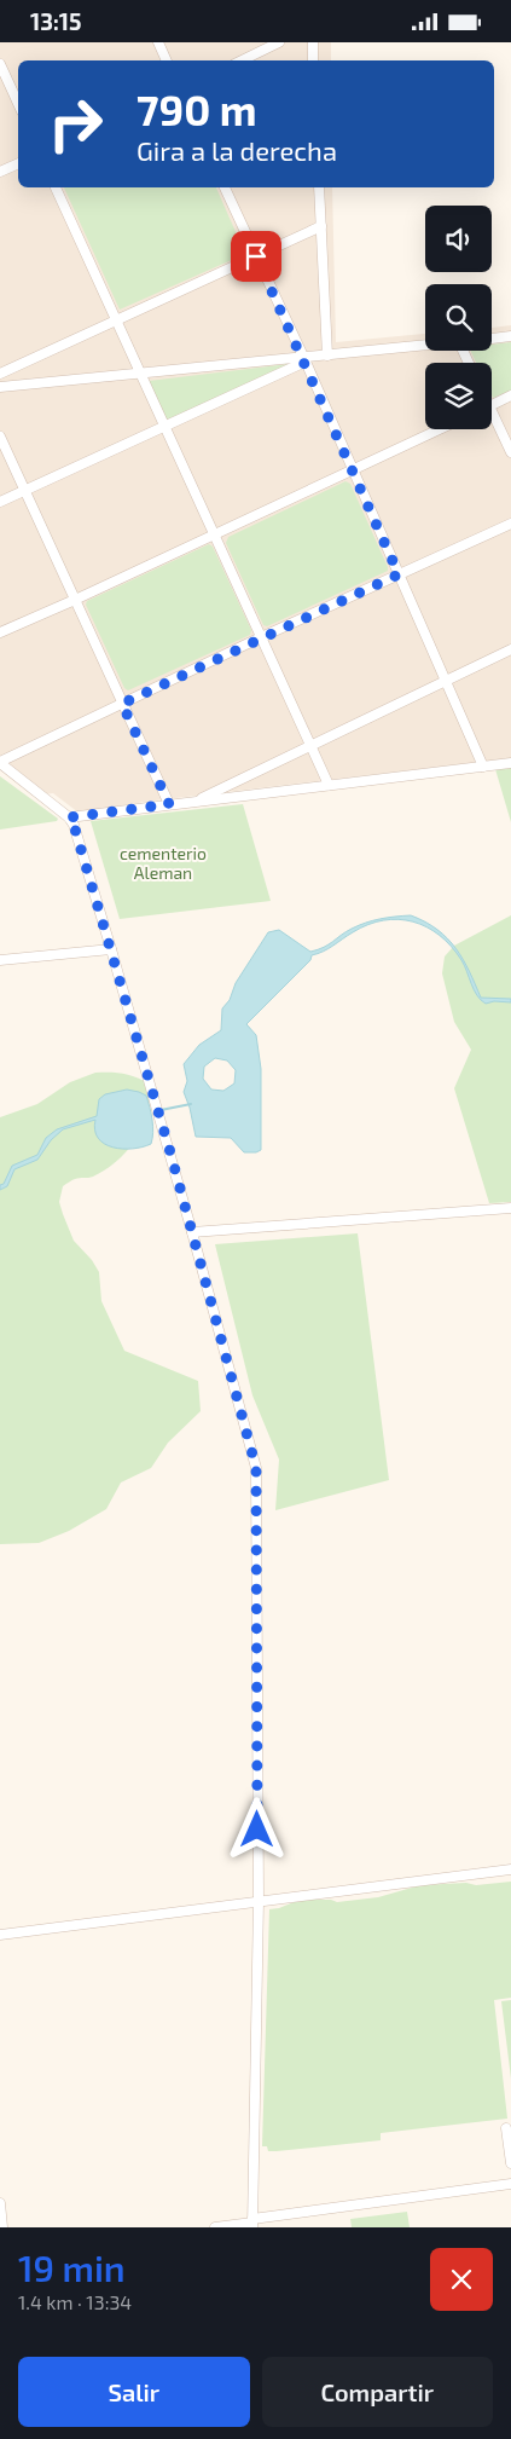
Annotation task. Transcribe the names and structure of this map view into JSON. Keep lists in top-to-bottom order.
{
  "parks": ["cementerio Aleman"],
  "page": {
    "status": "13:15",
    "turn": ["790 m", "Gira a la derecha"],
    "heading": ["19 min", "1.4 km · 13:34"],
    "buttons": ["Salir", "Compartir"]
  }
}
